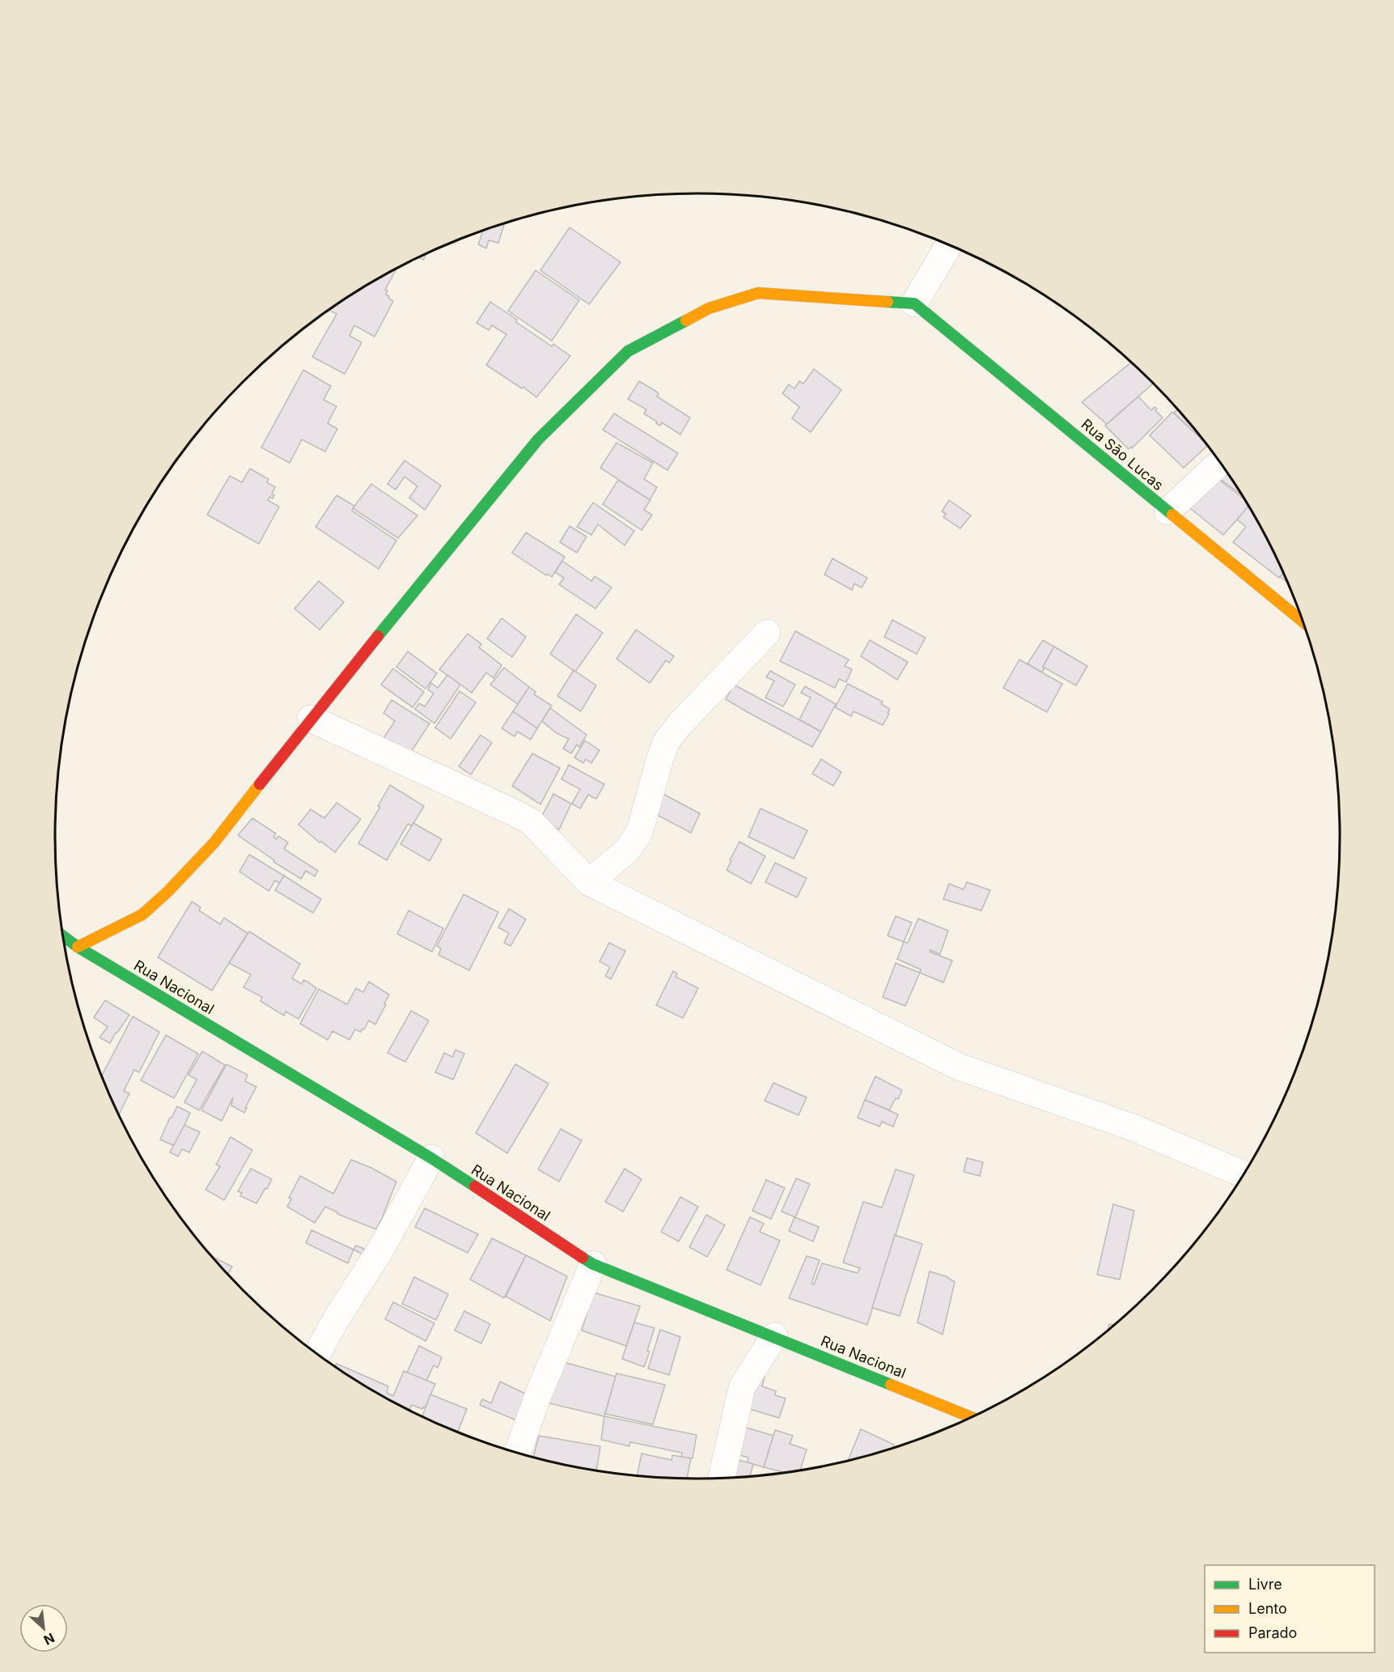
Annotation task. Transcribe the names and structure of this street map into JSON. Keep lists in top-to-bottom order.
{
  "streets": {
    "street": ["Rua São Lucas", "Rua Nacional"]
  },
  "legend": ["Livre", "Lento", "Parado"],
  "north": "bottom right"
}
